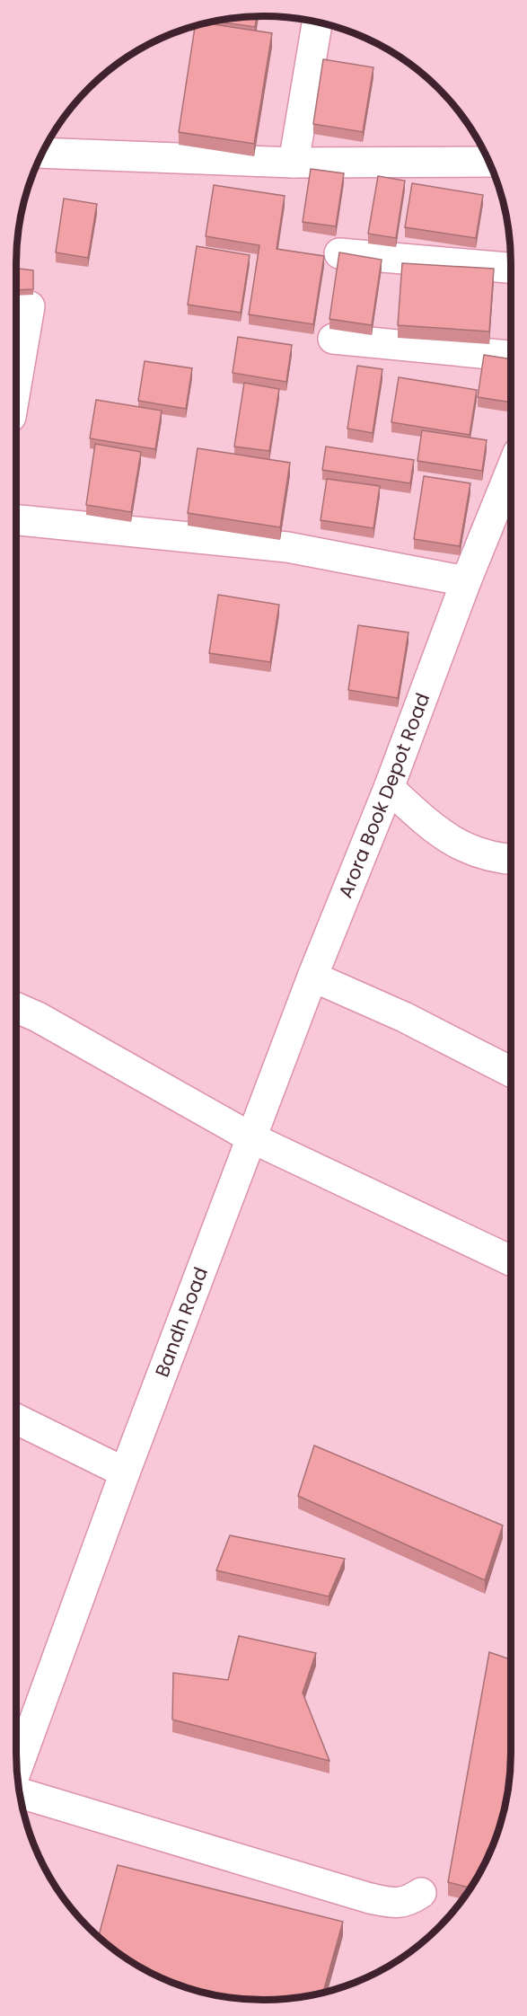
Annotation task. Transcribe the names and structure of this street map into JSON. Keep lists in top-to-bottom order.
{
  "streets": {
    "street": ["Arora Book Depot Road", "Bandh Road"]
  },
  "crossings": [
    ["Arora Book Depot Road", "Bandh Road"]
  ]
}
